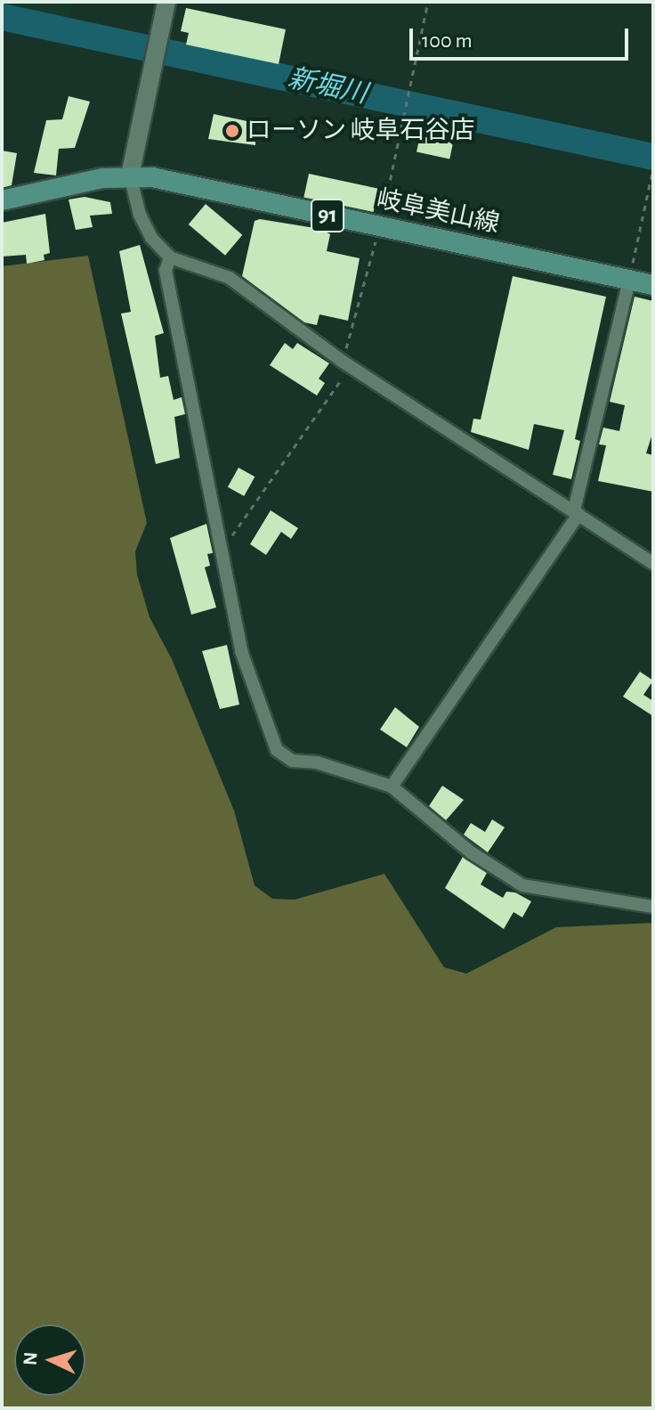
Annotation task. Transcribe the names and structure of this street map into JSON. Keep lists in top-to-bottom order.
{
  "streets": {
    "main road": ["岐阜美山線", "91"]
  },
  "water": ["新堀川"],
  "places": ["ローソン 岐阜石谷店"],
  "scale_bar": "100 m",
  "north": "left"
}
